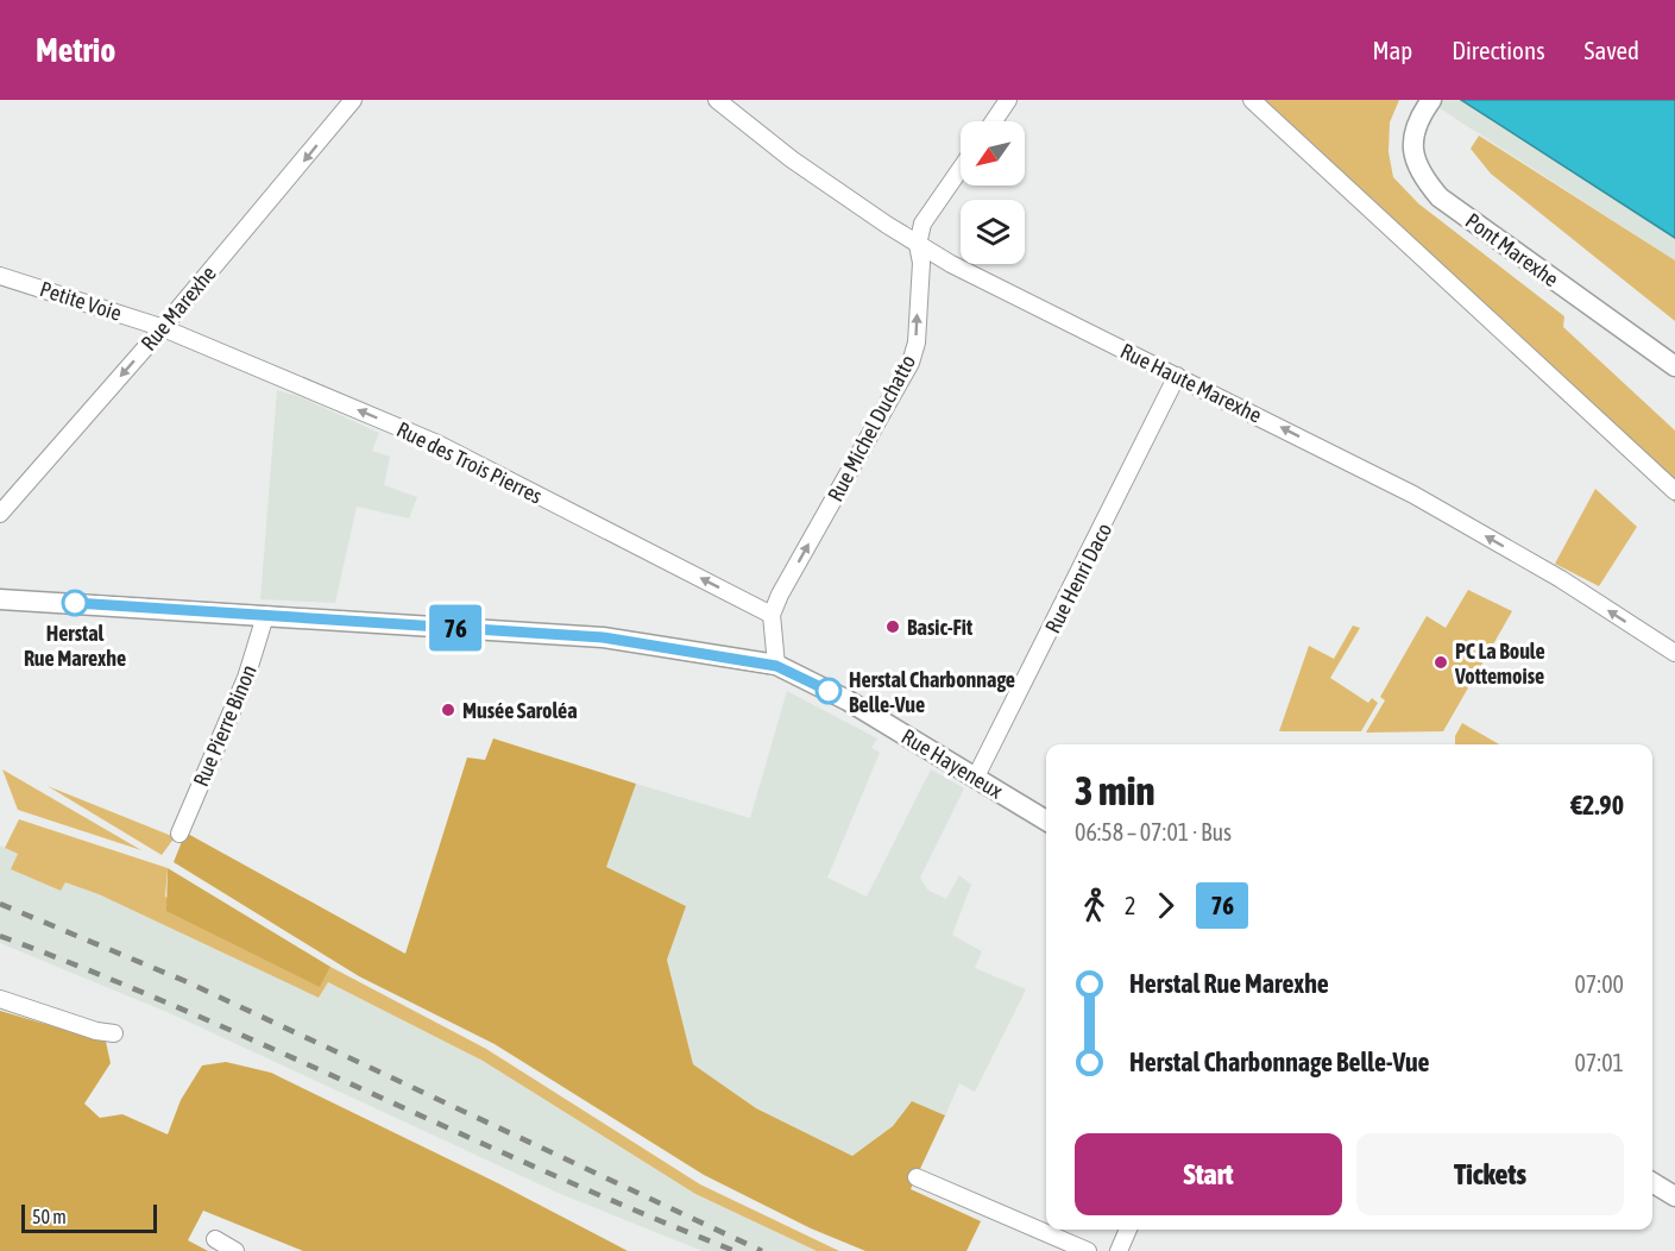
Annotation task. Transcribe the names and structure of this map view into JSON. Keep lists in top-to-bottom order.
{
  "streets": {
    "street": [
      "Pont Marexhe",
      "Petite Voie",
      "Rue Marexhe",
      "Rue Haute Marexhe",
      "Rue Michel Duchatto",
      "Rue des Trois Pierres",
      "Rue Henri Daco",
      "Rue Pierre Binon",
      "Rue Hayeneux"
    ]
  },
  "crossings": [
    ["Petite Voie", "Rue Marexhe"],
    ["Petite Voie", "Rue des Trois Pierres"],
    ["Rue Marexhe", "Rue des Trois Pierres"],
    ["Rue Haute Marexhe", "Rue Michel Duchatto"],
    ["Rue Haute Marexhe", "Rue Henri Daco"],
    ["Rue Michel Duchatto", "Rue des Trois Pierres"],
    ["Rue Henri Daco", "Rue Hayeneux"],
    ["Rue Pierre Binon", "Rue Hayeneux"]
  ],
  "one_way": [
    "Rue Marexhe",
    "Rue Haute Marexhe",
    "Rue Michel Duchatto",
    "Rue des Trois Pierres"
  ],
  "places": [
    "Herstal Rue Marexhe",
    "Basic-Fit",
    "PC La Boule Vottemoise",
    "Herstal Charbonnage Belle-Vue",
    "Musée Saroléa"
  ],
  "lines": ["bus line 76"],
  "scale_bar": "50 m",
  "north": "bottom left",
  "page": {
    "header": "Metrio",
    "nav": ["Map", "Directions", "Saved"],
    "on_map": "76",
    "heading": ["3 min", "06:58 – 07:01 · Bus", "€2.90"],
    "legs": ["2", "76"],
    "list": [
      {
        "name": "Herstal Rue Marexhe",
        "value": "07:00"
      },
      {
        "name": "Herstal Charbonnage Belle-Vue",
        "value": "07:01"
      }
    ],
    "buttons": ["Start", "Tickets"],
    "scale": "50 m"
  }
}
